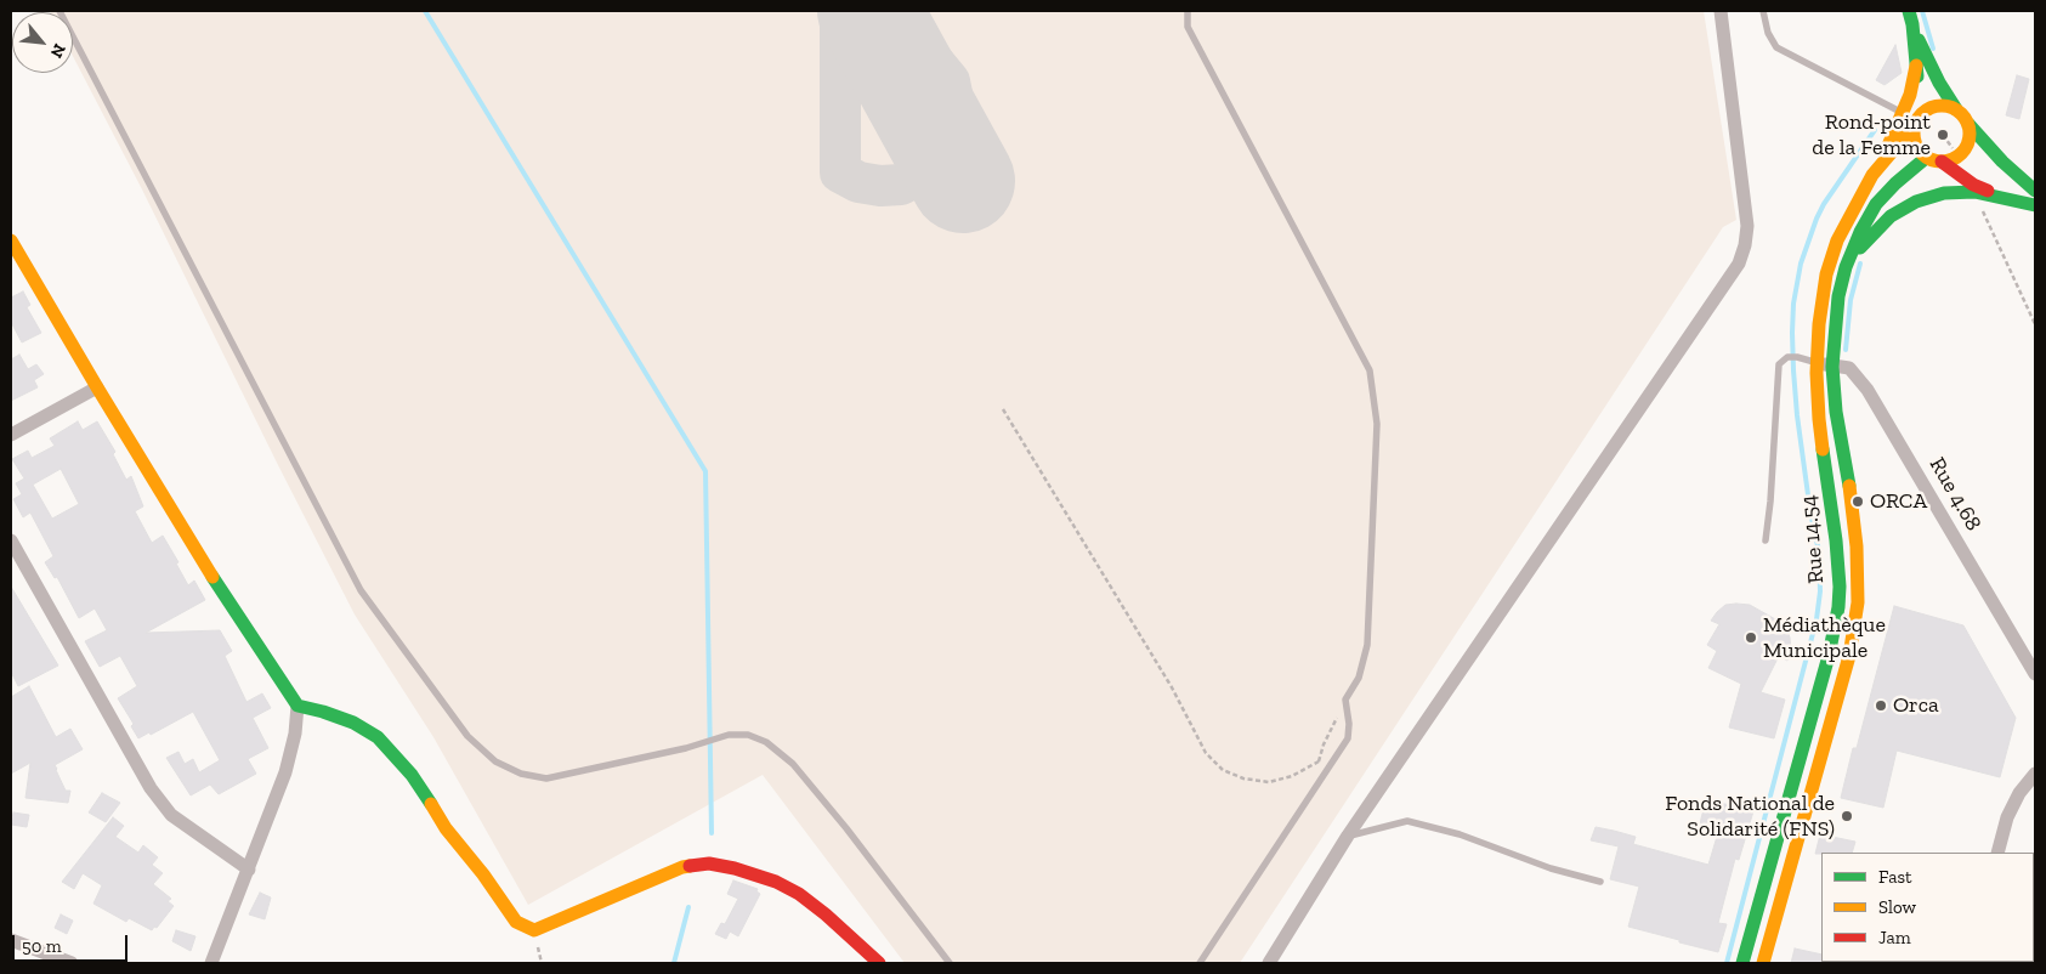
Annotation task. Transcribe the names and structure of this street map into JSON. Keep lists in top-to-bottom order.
{
  "streets": {
    "main road": ["Rue 14.54"],
    "street": ["Rue 4.68"]
  },
  "crossings": [
    ["Rue 4.68", "Rue 14.54"]
  ],
  "places": [
    "Rond-point de la Femme",
    "ORCA",
    "Médiathèque Municipale",
    "Orca",
    "Fonds National de Solidarité (FNS)"
  ],
  "legend": ["Fast", "Slow", "Jam"],
  "scale_bar": "50 m",
  "north": "bottom right"
}
